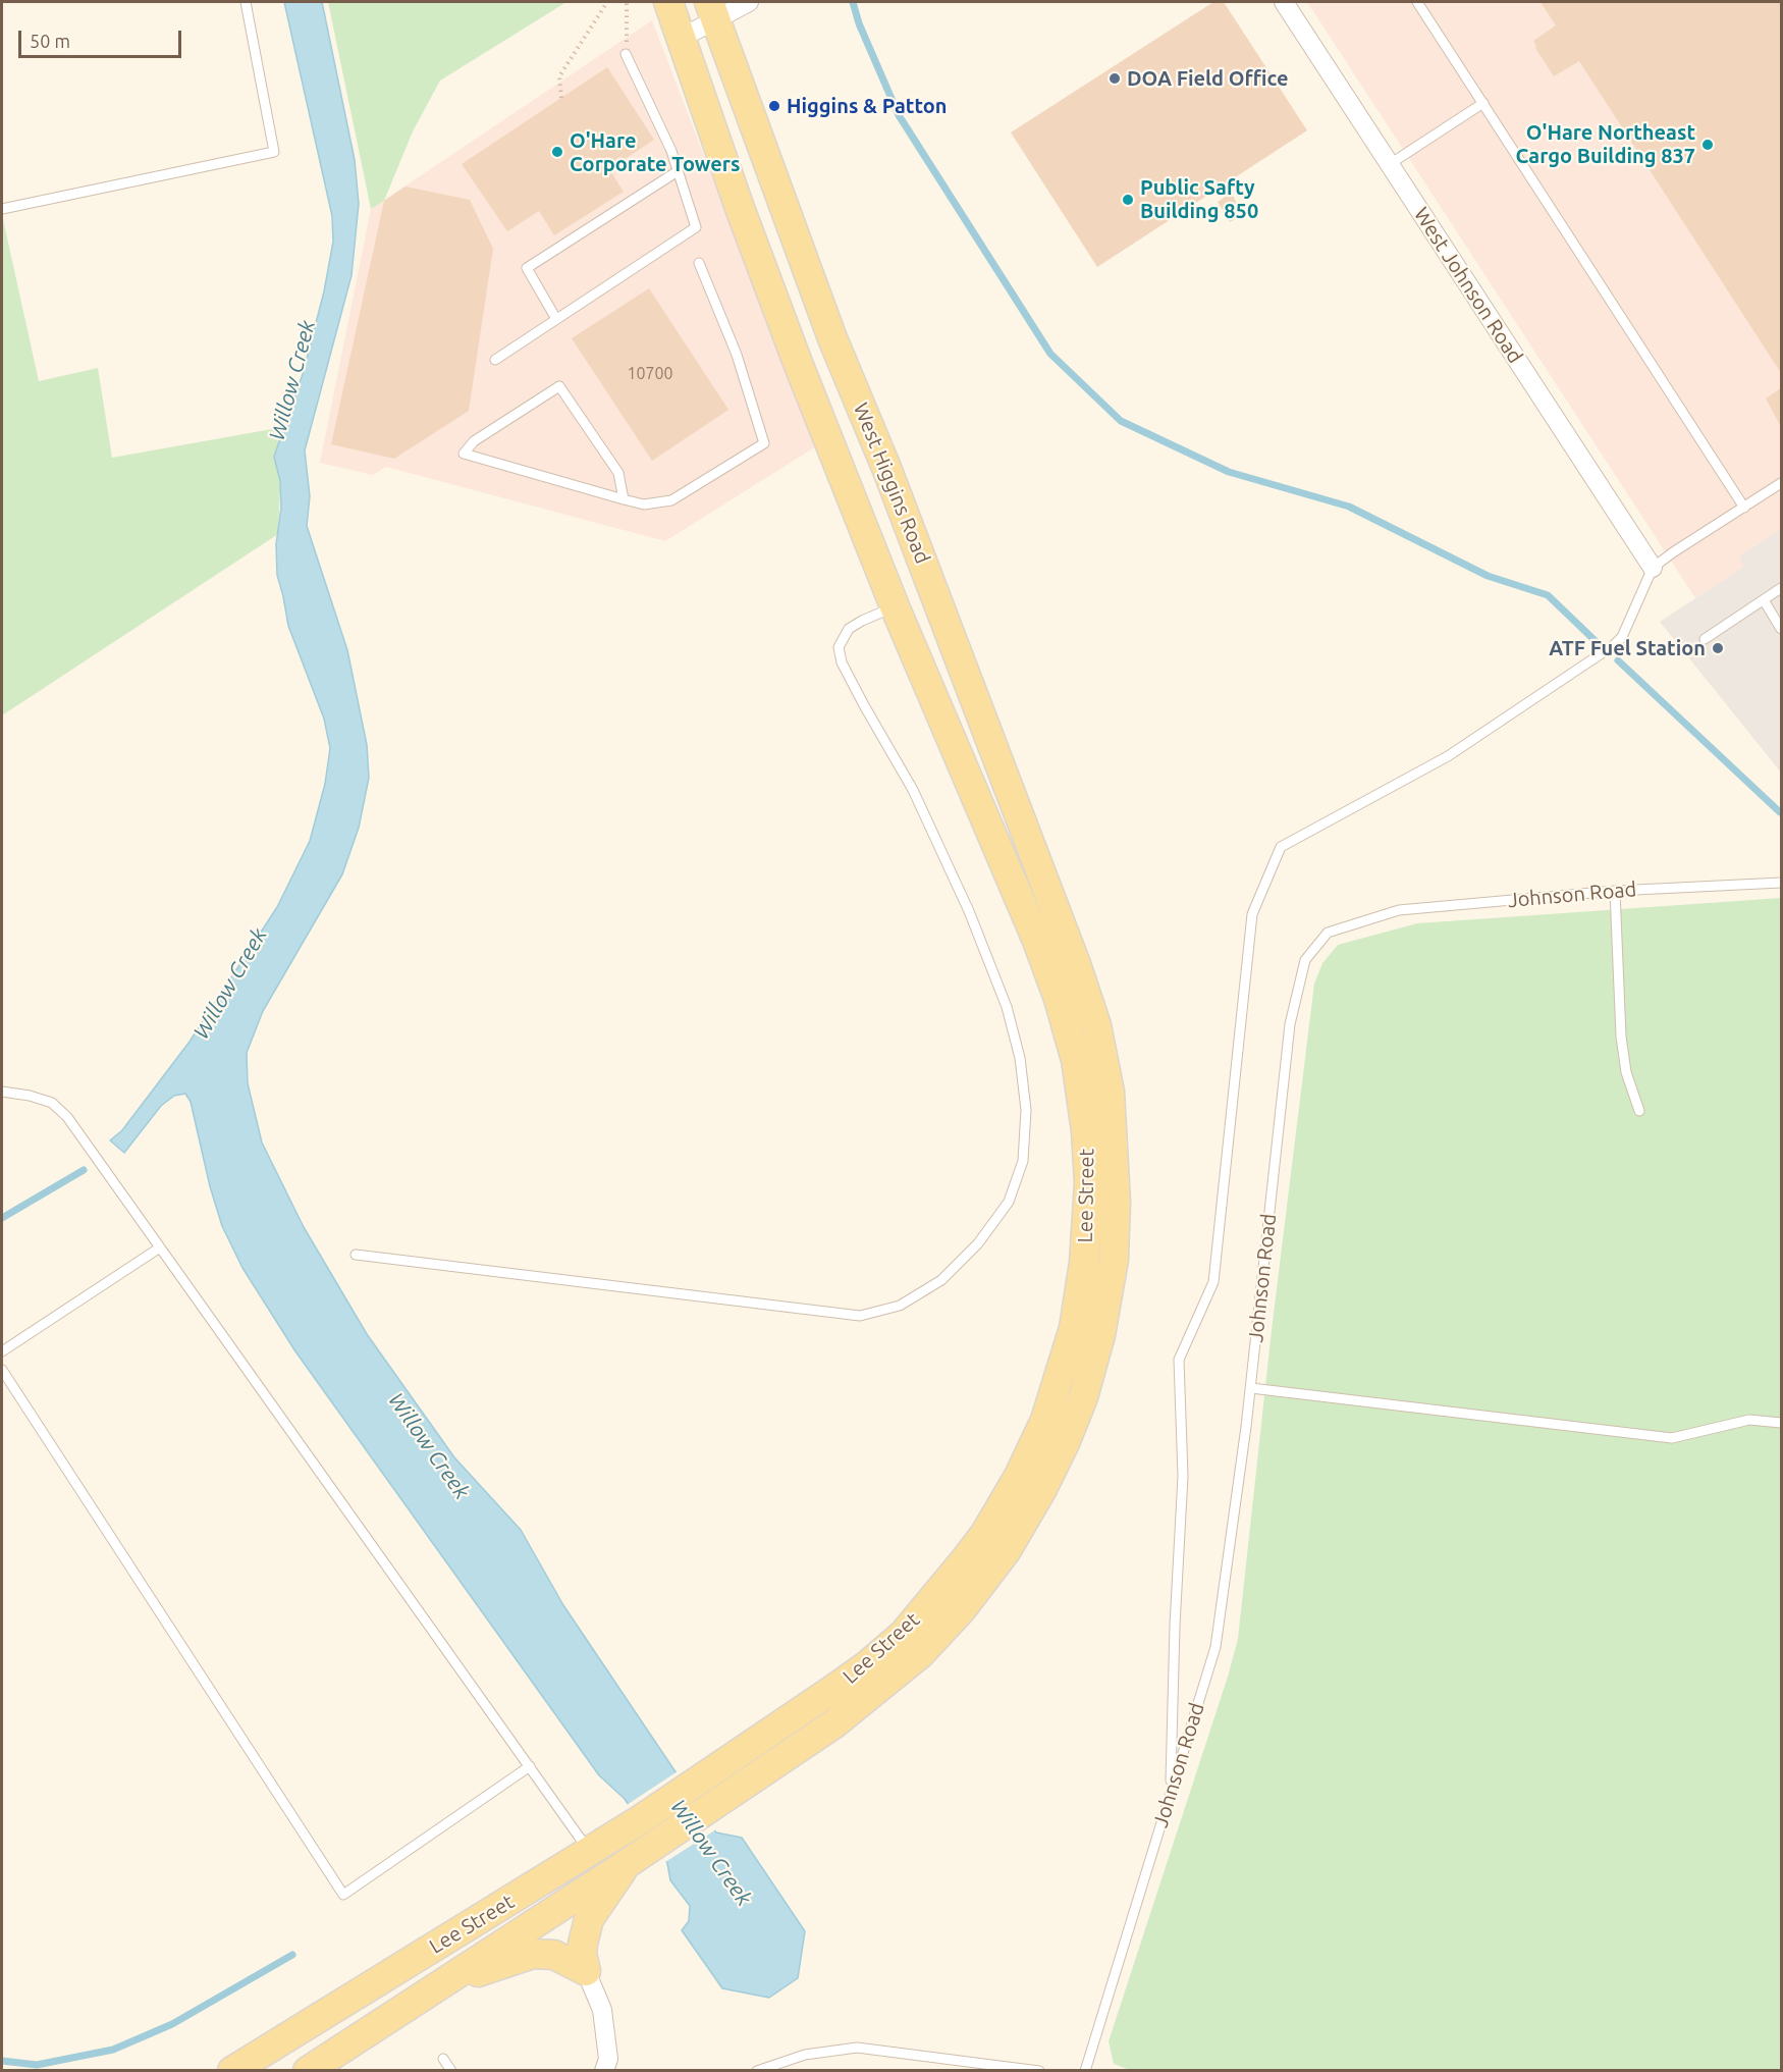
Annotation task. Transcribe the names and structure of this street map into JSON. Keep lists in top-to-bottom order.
{
  "streets": {
    "main road": ["West Higgins Road", "Lee Street"],
    "street": ["West Johnson Road"],
    "lane": ["Johnson Road"]
  },
  "crossings": [
    ["West Higgins Road", "Lee Street"]
  ],
  "water": ["Willow Creek"],
  "places": [
    "DOA Field Office",
    "Higgins & Patton",
    "O'Hare Northeast Cargo Building 837",
    "O'Hare Corporate Towers",
    "Public Safty Building 850",
    "ATF Fuel Station"
  ],
  "house_numbers": ["10700"],
  "scale_bar": "50 m"
}
